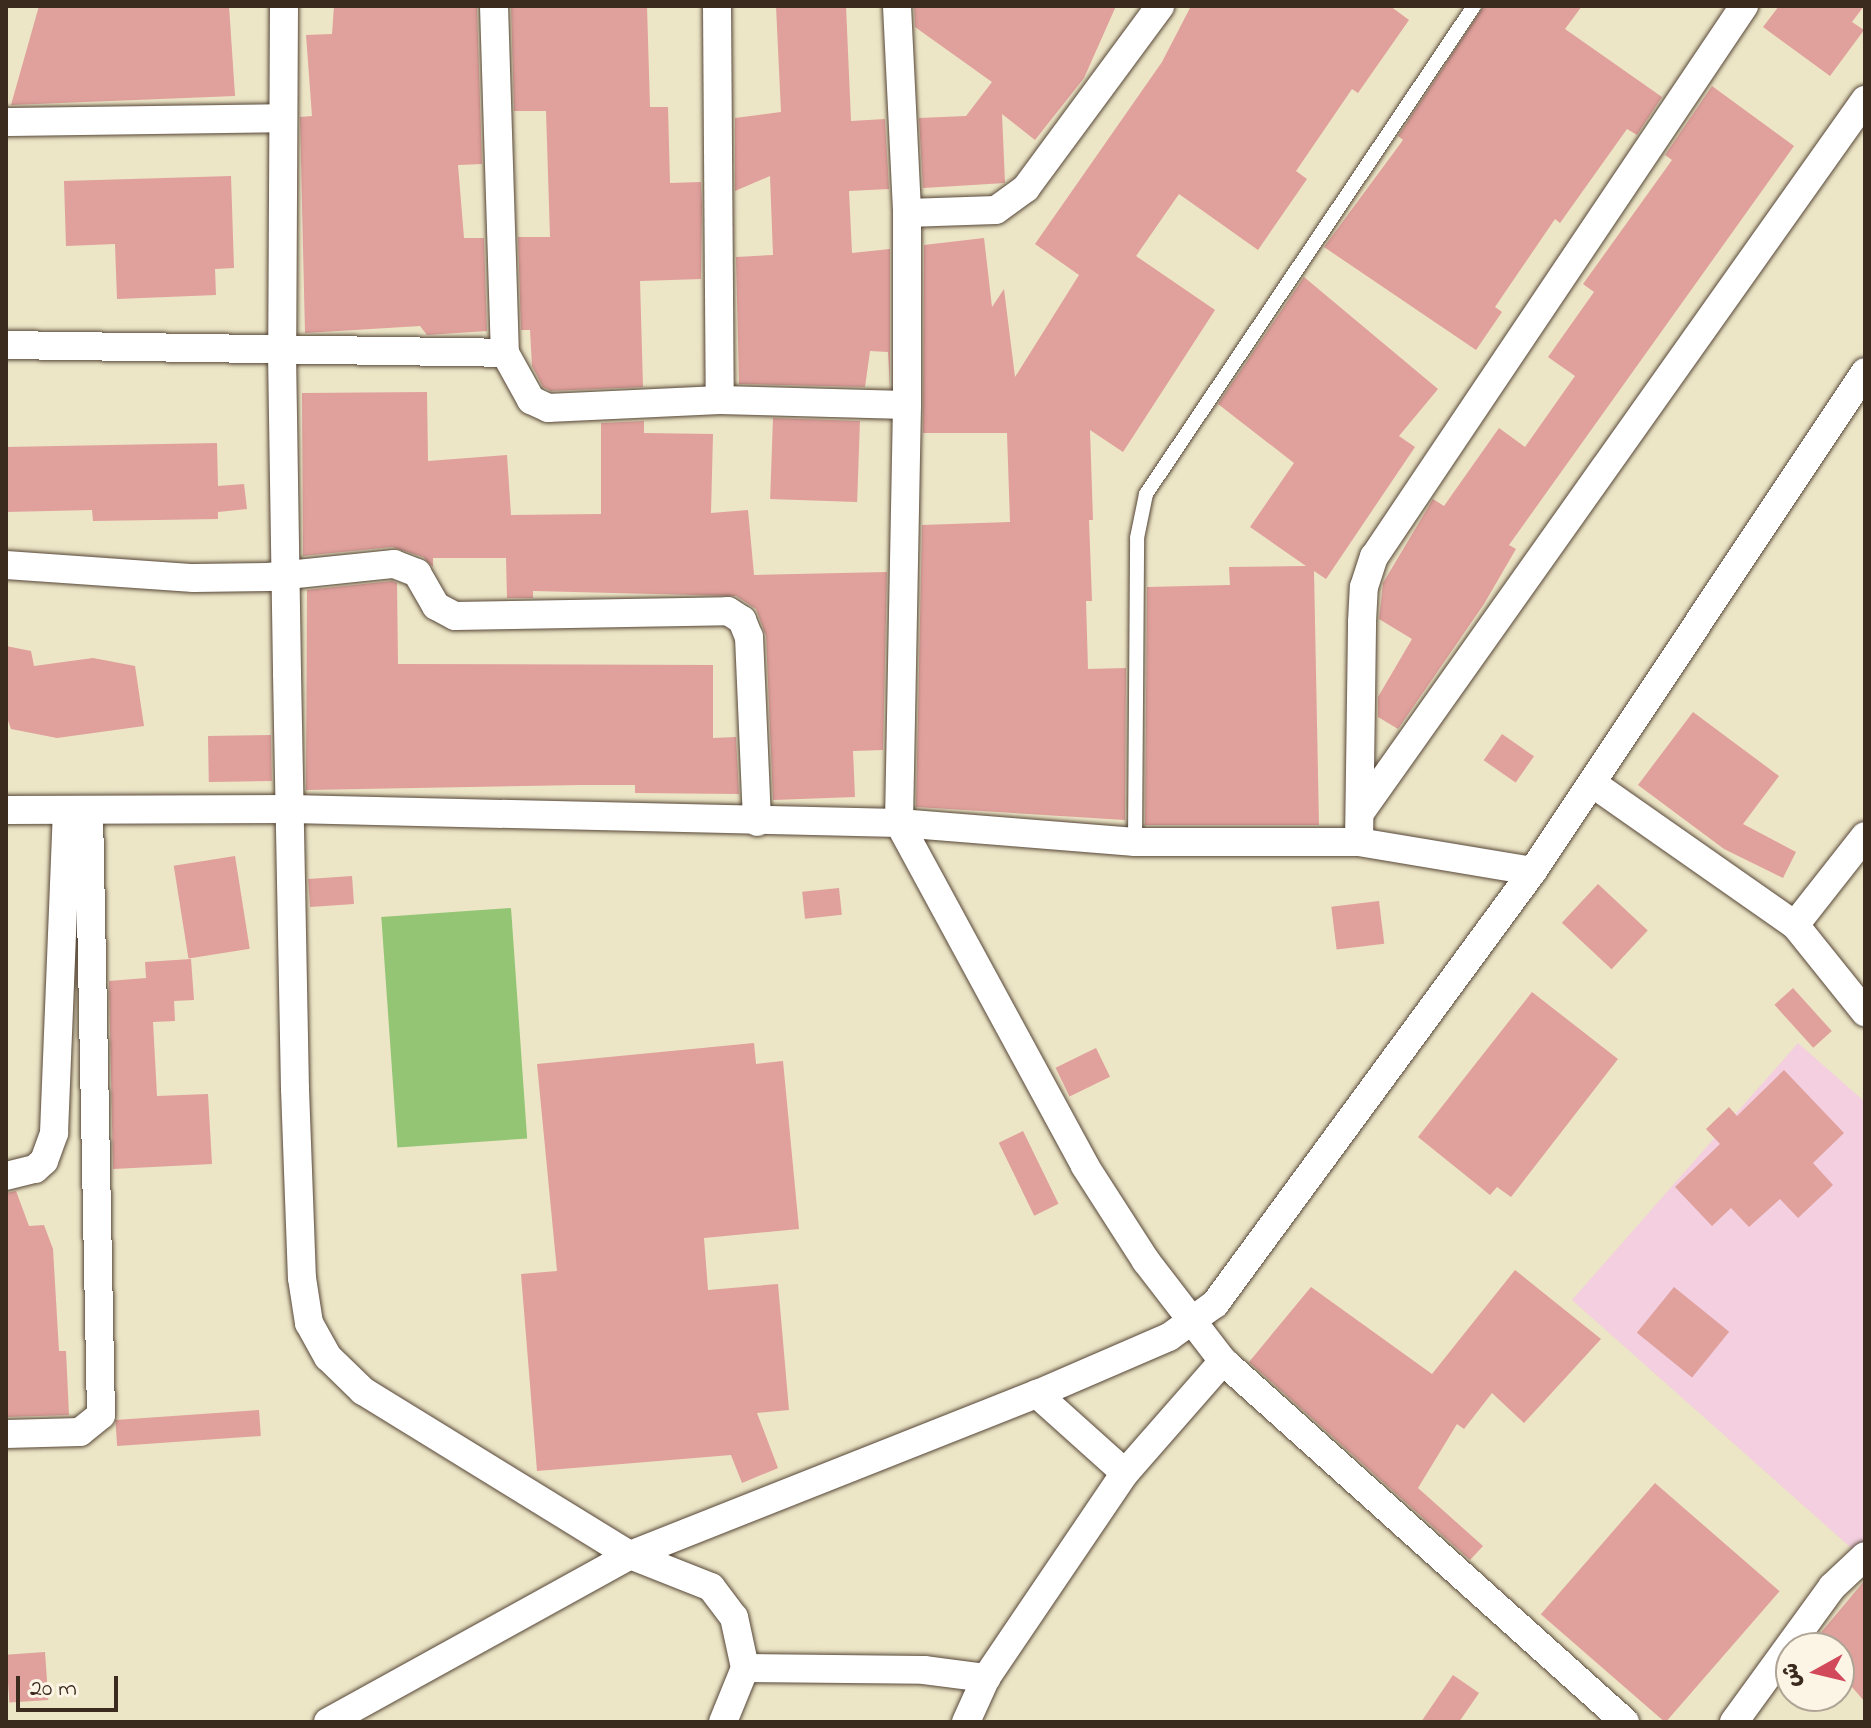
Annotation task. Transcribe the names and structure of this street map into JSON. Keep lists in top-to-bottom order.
{
  "scale_bar": "20 m",
  "north": "left"
}
